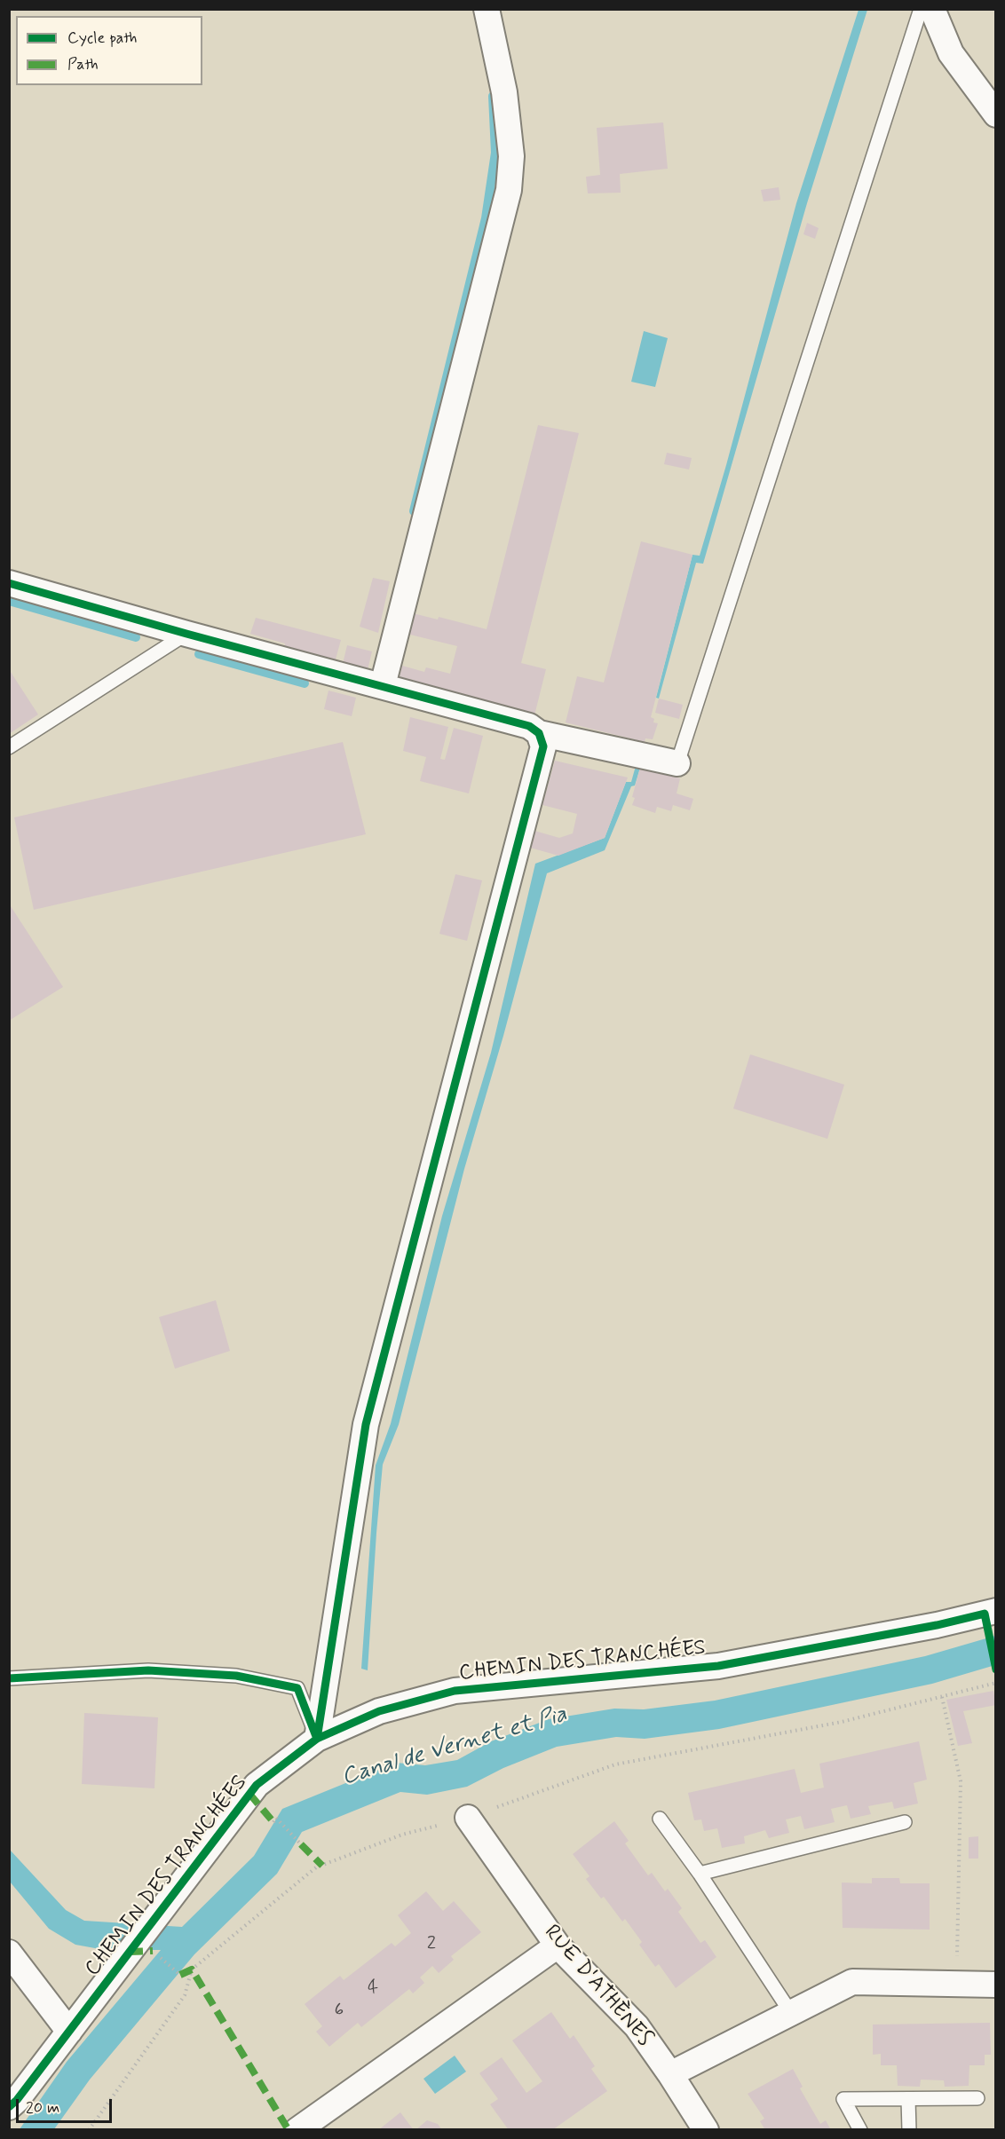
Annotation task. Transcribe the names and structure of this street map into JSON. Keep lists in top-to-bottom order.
{
  "streets": {
    "street": ["CHEMIN DES TRANCHÉES", "RUE D'ATHÈNES"]
  },
  "water": ["Canal de Vernet et Pia"],
  "house_numbers": ["2", "4", "6"],
  "legend": ["Cycle path", "Path"],
  "scale_bar": "20 m"
}
